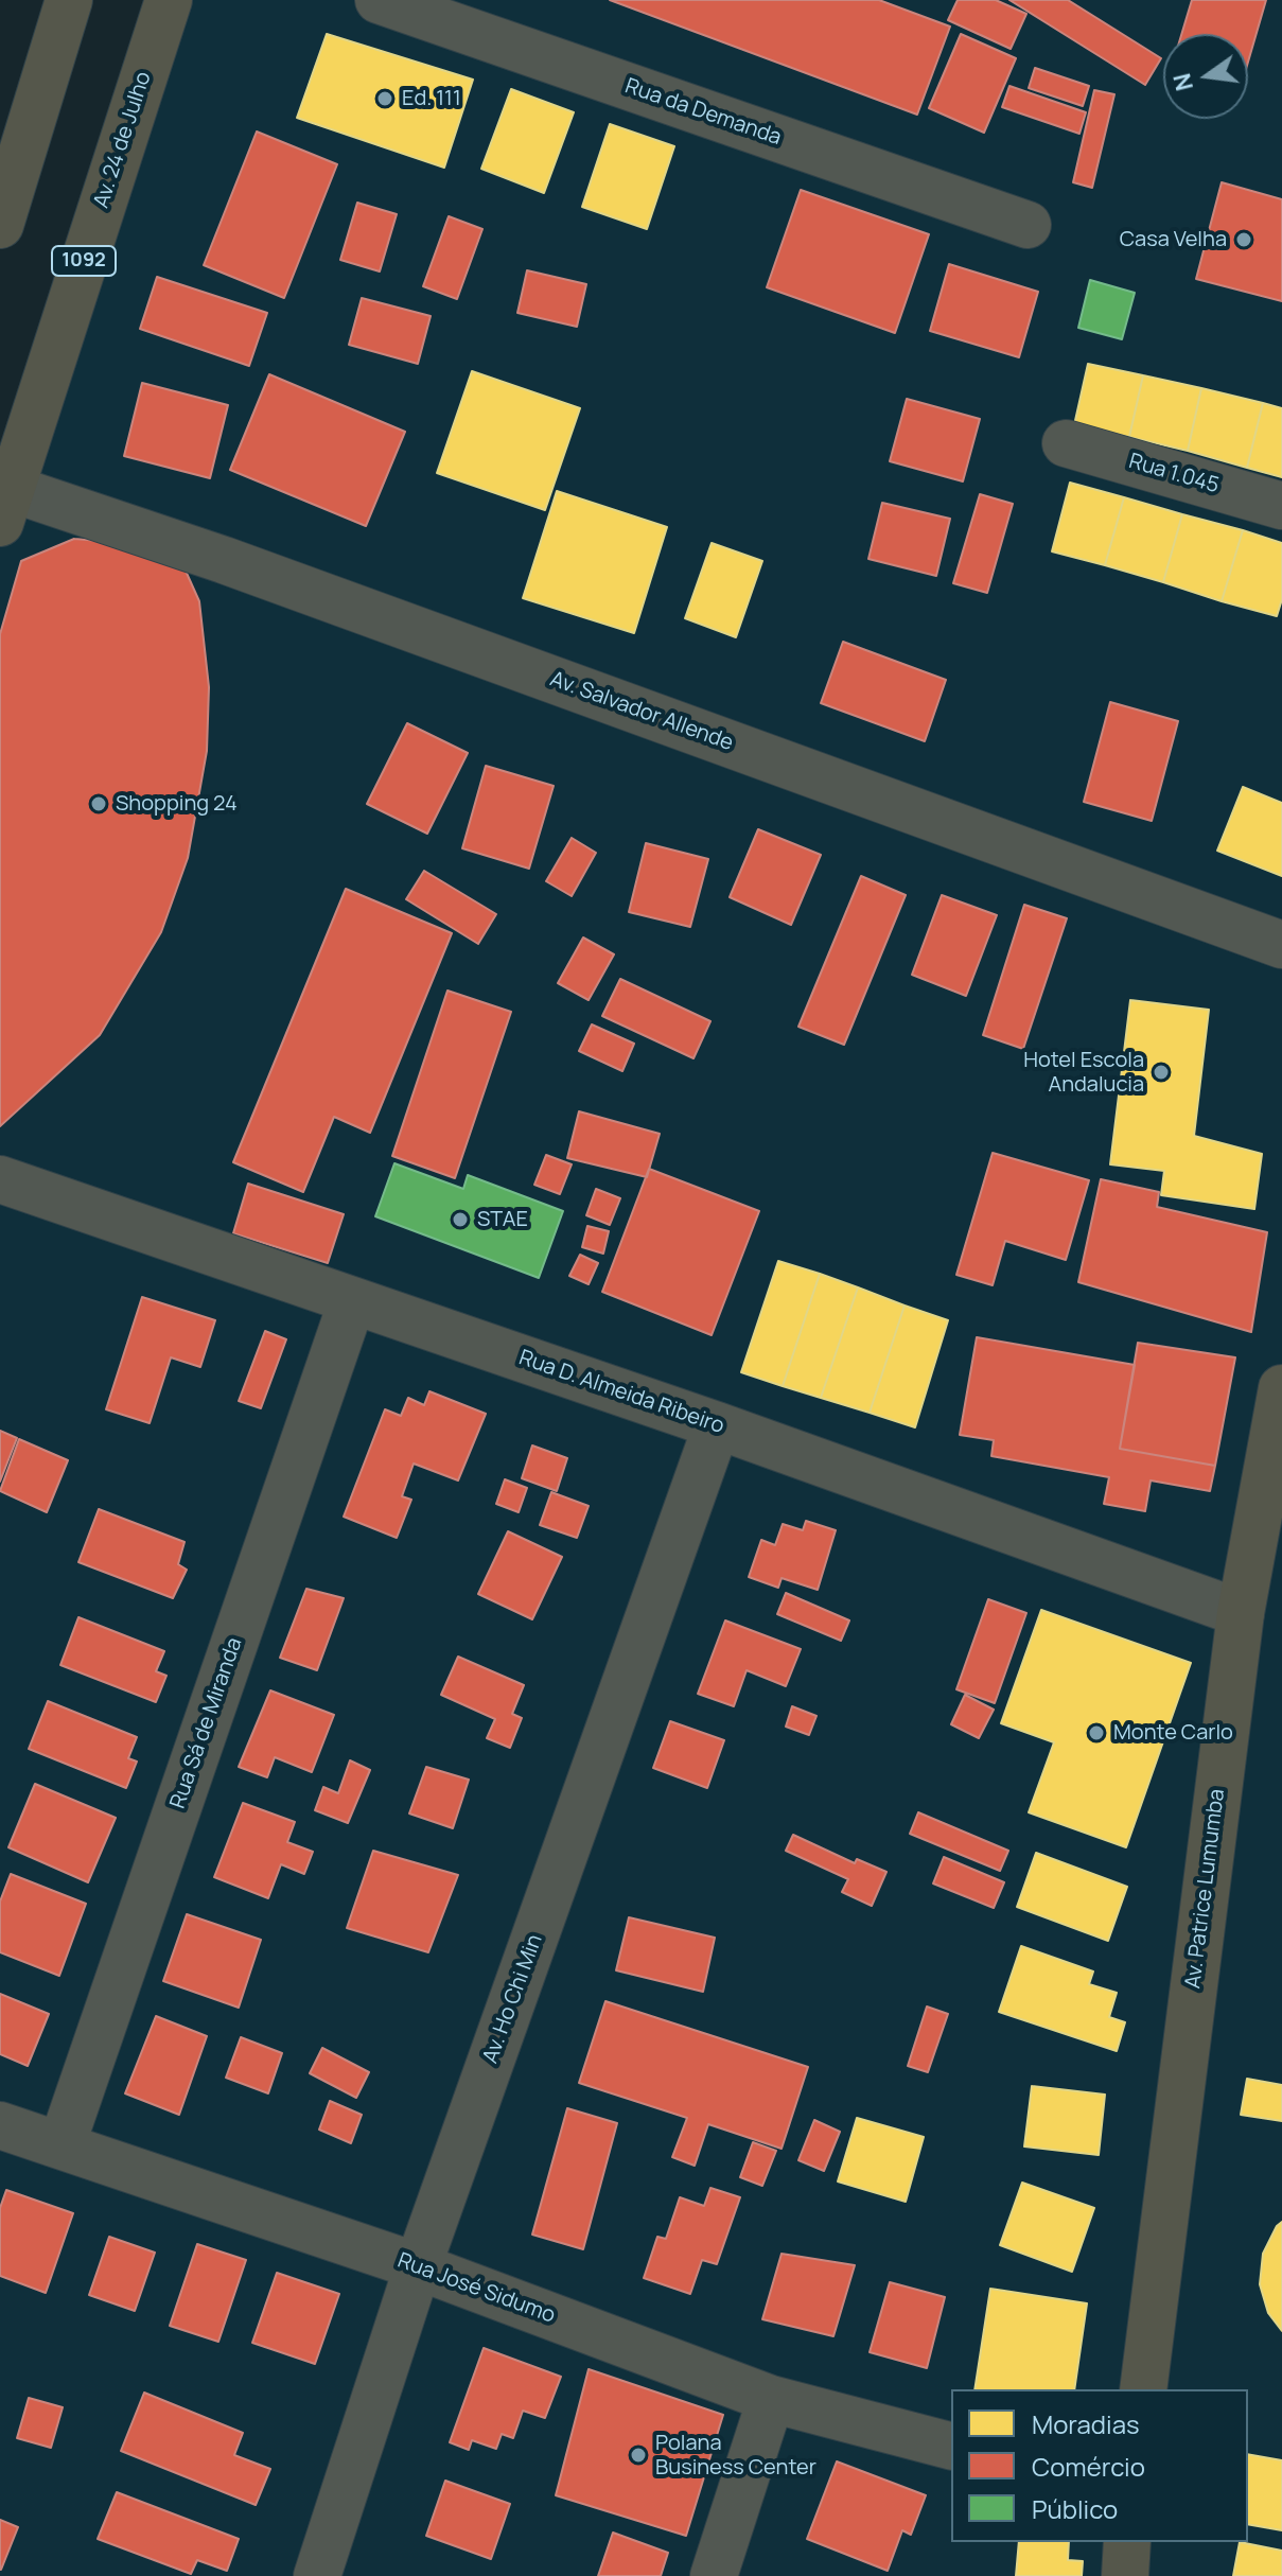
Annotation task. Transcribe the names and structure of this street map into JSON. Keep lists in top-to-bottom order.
{
  "streets": {
    "main road": ["Av. 24 de Julho", "1092", "Av. Patrice Lumumba"],
    "street": [
      "Rua da Demanda",
      "Rua 1.045",
      "Av. Salvador Allende",
      "Rua D. Almeida Ribeiro",
      "Rua Sá de Miranda",
      "Av. Ho Chi Min",
      "Rua José Sidumo"
    ]
  },
  "crossings": [
    ["Av. 24 de Julho", "Av. Salvador Allende"],
    ["Rua D. Almeida Ribeiro", "Rua Sá de Miranda"],
    ["Rua D. Almeida Ribeiro", "Av. Patrice Lumumba"],
    ["Rua D. Almeida Ribeiro", "Av. Ho Chi Min"],
    ["Rua Sá de Miranda", "Rua José Sidumo"],
    ["Av. Ho Chi Min", "Rua José Sidumo"]
  ],
  "places": [
    "Ed. 111",
    "Casa Velha",
    "Shopping 24",
    "Hotel Escola Andalucia",
    "STAE",
    "Monte Carlo",
    "Polana Business Center"
  ],
  "legend": ["Moradias", "Comércio", "Público"],
  "north": "left"
}
